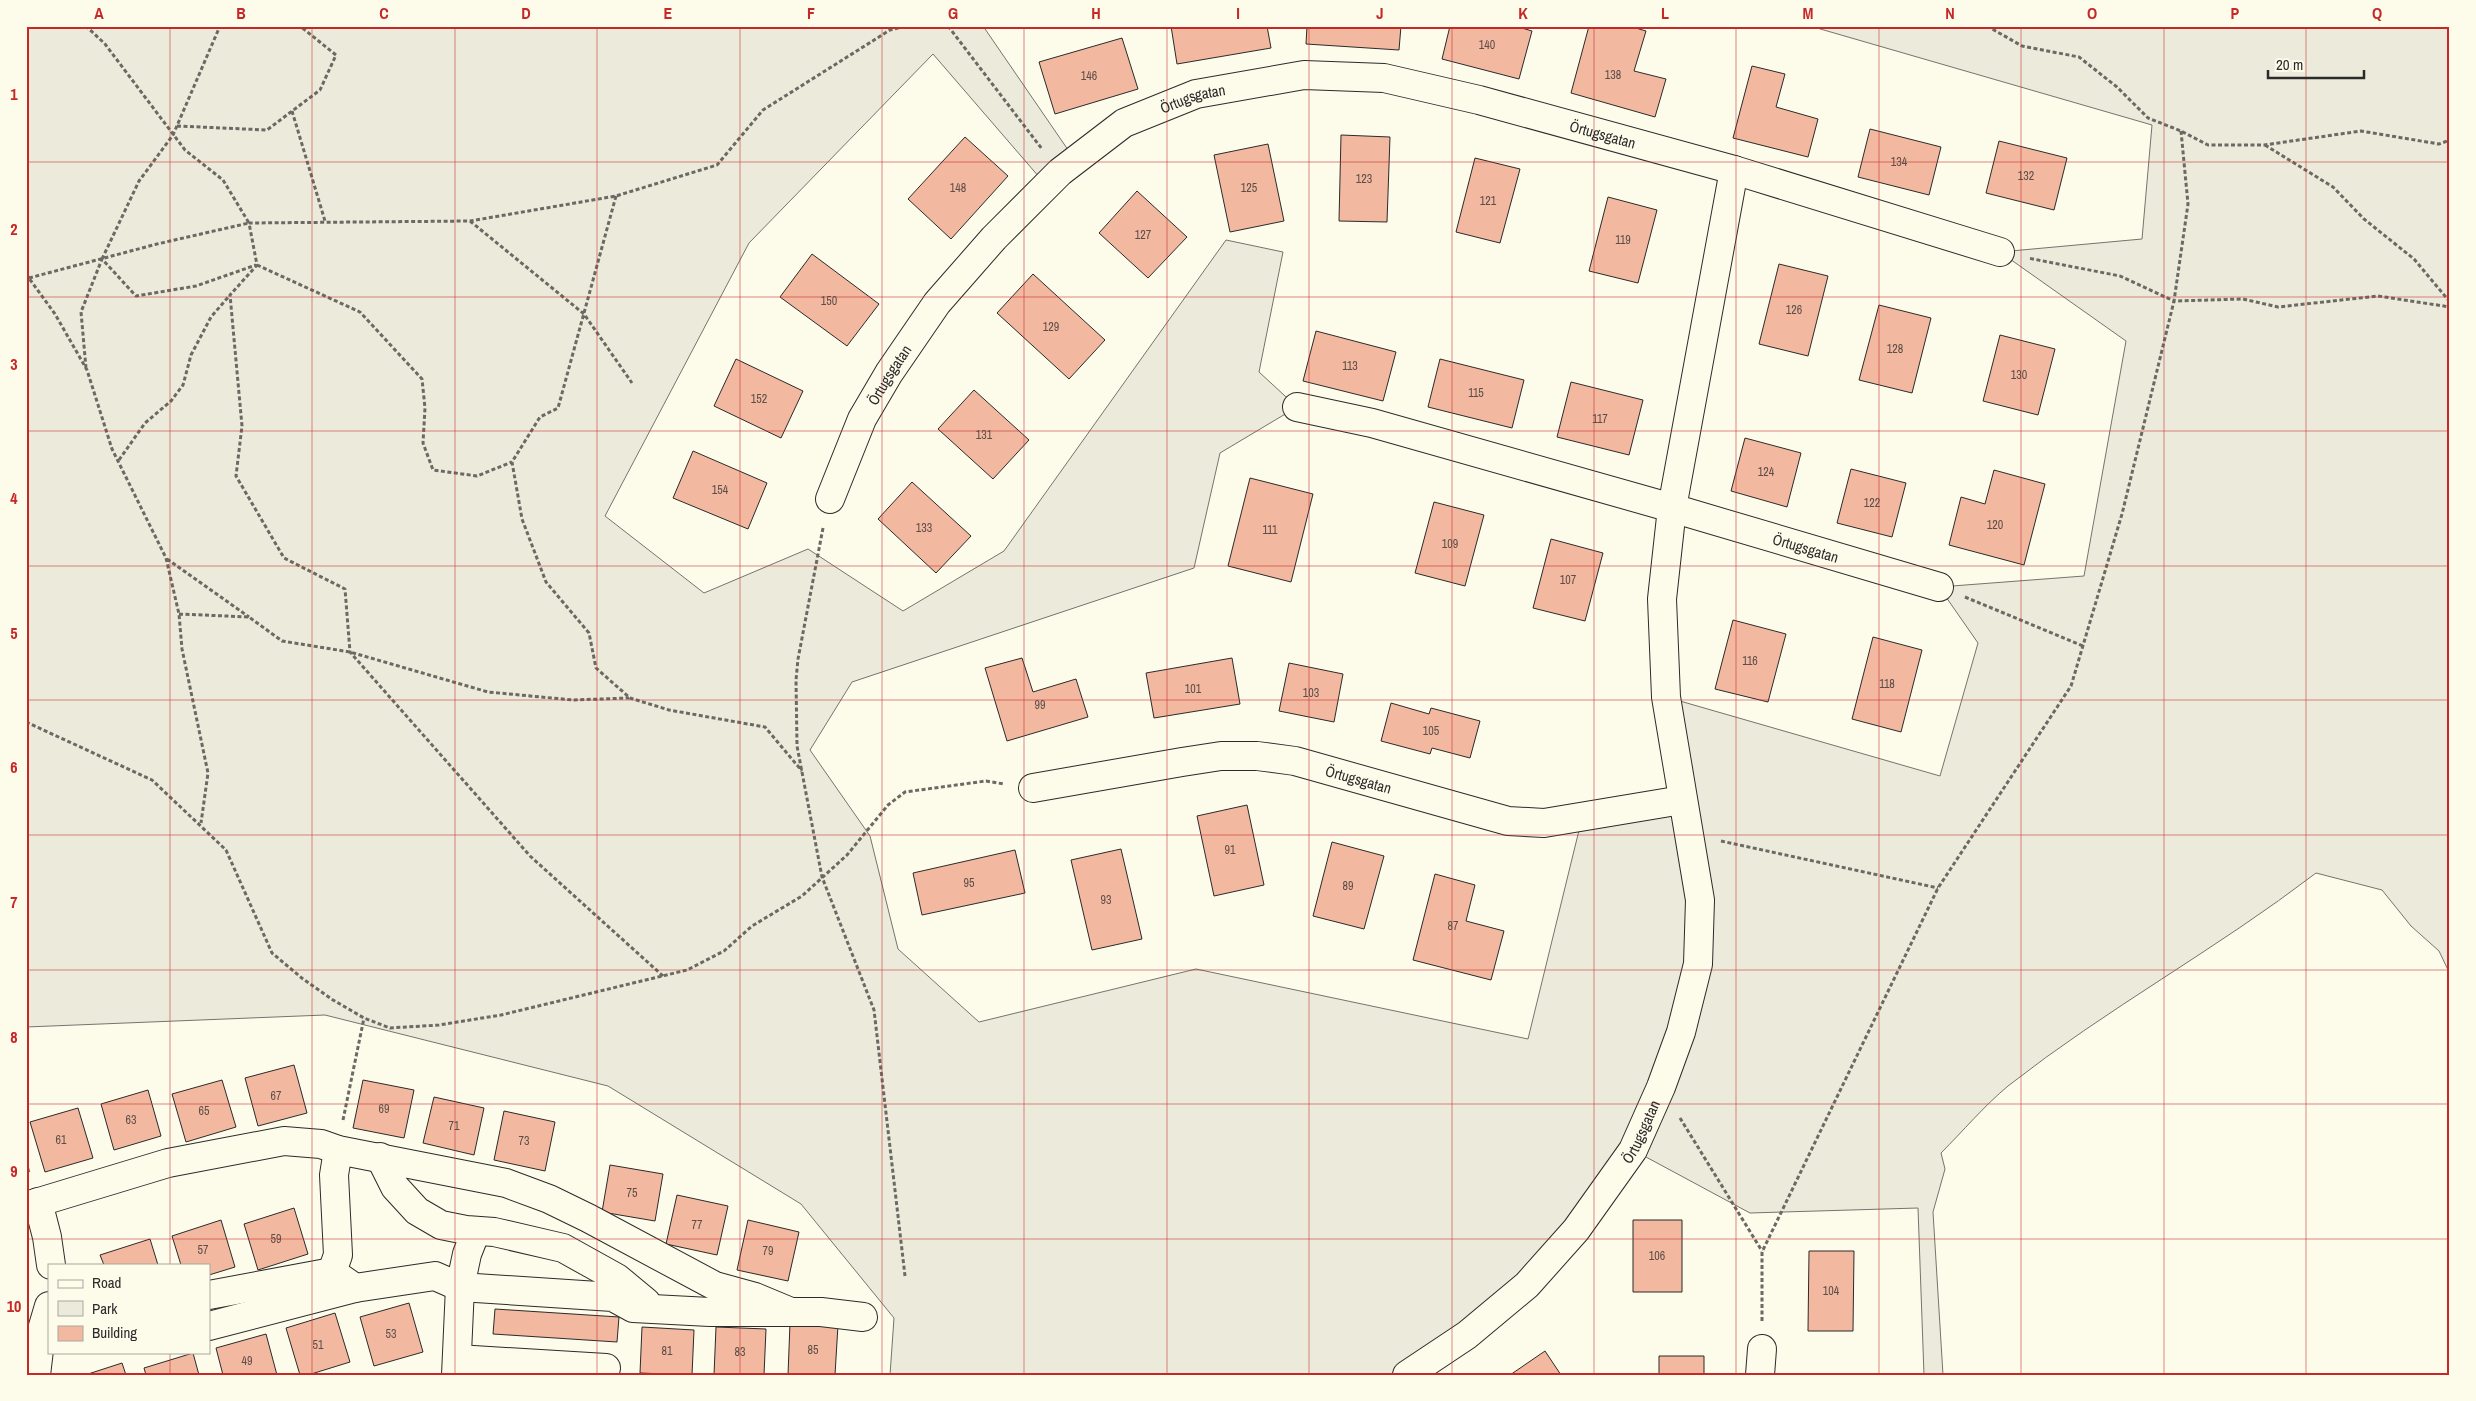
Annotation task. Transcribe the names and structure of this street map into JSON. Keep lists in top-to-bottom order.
{
  "streets": {
    "street": ["Örtugsgatan"]
  },
  "house_numbers": [
    "140",
    "138",
    "146",
    "134",
    "132",
    "123",
    "148",
    "125",
    "121",
    "127",
    "119",
    "150",
    "126",
    "129",
    "128",
    "113",
    "130",
    "115",
    "152",
    "117",
    "131",
    "124",
    "154",
    "122",
    "120",
    "133",
    "111",
    "109",
    "107",
    "116",
    "118",
    "101",
    "103",
    "99",
    "105",
    "91",
    "95",
    "89",
    "93",
    "87",
    "67",
    "69",
    "65",
    "63",
    "71",
    "61",
    "73",
    "75",
    "77",
    "59",
    "57",
    "79",
    "106",
    "104",
    "53",
    "51",
    "85",
    "81",
    "83",
    "49"
  ],
  "legend": ["Road", "Park", "Building"],
  "scale_bar": "20 m",
  "grid": {
    "columns": [
      "A",
      "B",
      "C",
      "D",
      "E",
      "F",
      "G",
      "H",
      "I",
      "J",
      "K",
      "L",
      "M",
      "N",
      "O",
      "P",
      "Q"
    ],
    "rows": [
      "1",
      "2",
      "3",
      "4",
      "5",
      "6",
      "7",
      "8",
      "9",
      "10"
    ]
  }
}
